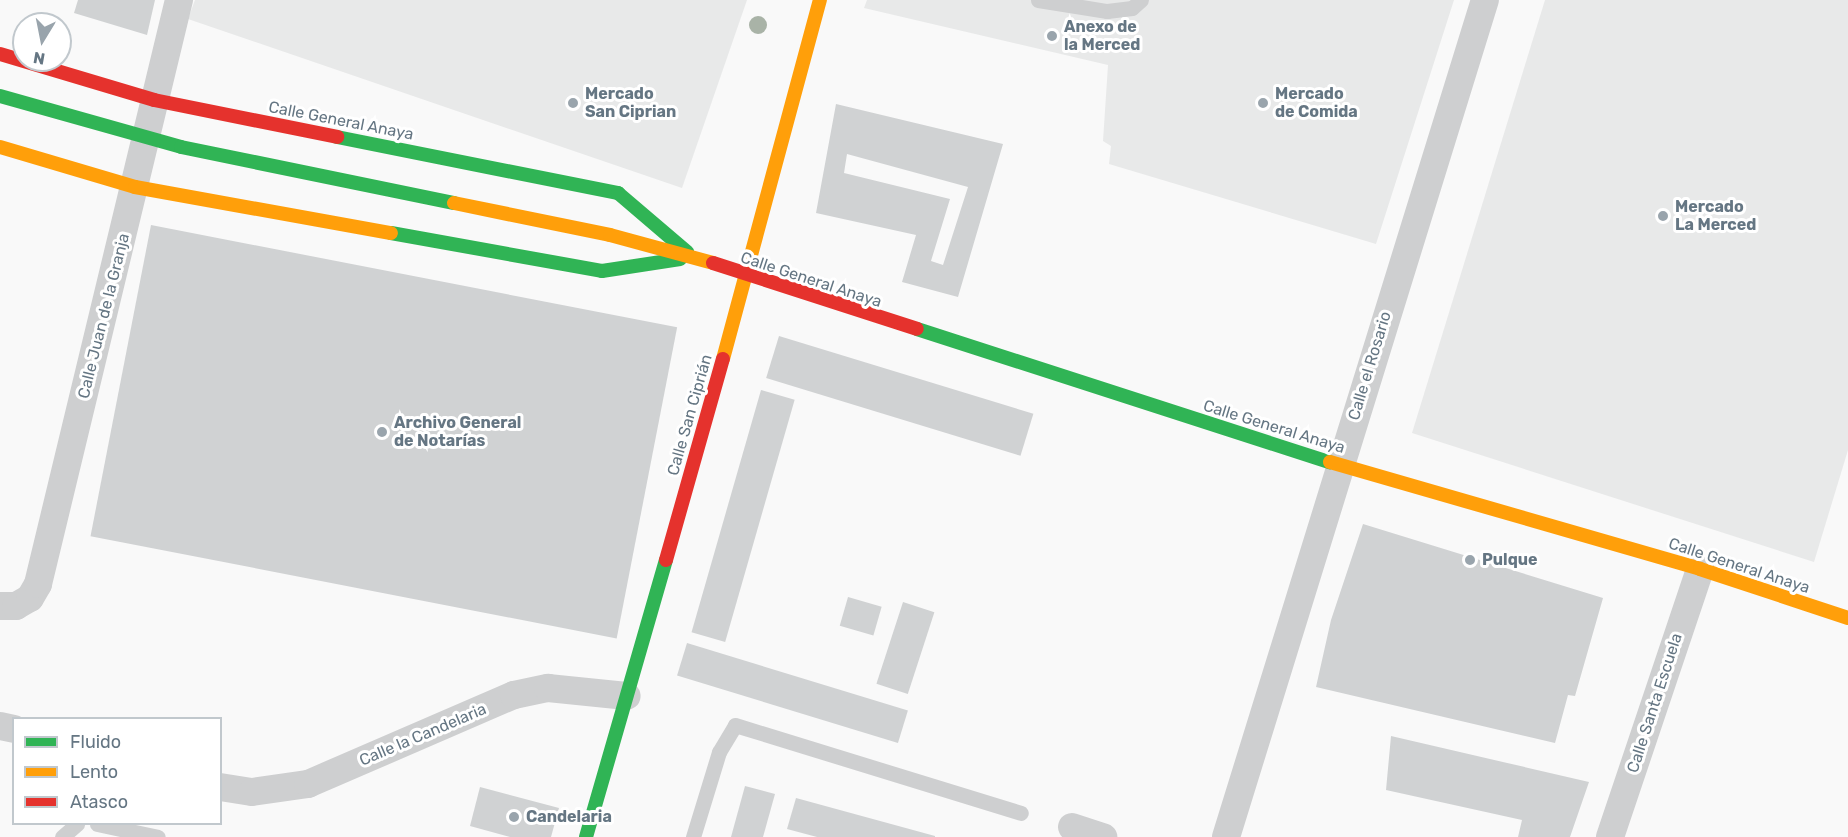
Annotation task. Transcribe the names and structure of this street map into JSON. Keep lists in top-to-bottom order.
{
  "streets": {
    "street": [
      "Calle General Anaya",
      "Calle Juan de la Granja",
      "Calle el Rosario",
      "Calle San Ciprián",
      "Calle Santa Escuela",
      "Calle la Candelaria"
    ]
  },
  "crossings": [
    ["Calle General Anaya", "Calle Juan de la Granja"],
    ["Calle General Anaya", "Calle el Rosario"],
    ["Calle General Anaya", "Calle San Ciprián"],
    ["Calle General Anaya", "Calle Santa Escuela"],
    ["Calle San Ciprián", "Calle la Candelaria"]
  ],
  "places": [
    "Anexo de la Merced",
    "Mercado San Ciprian",
    "Mercado de Comida",
    "Mercado La Merced",
    "Archivo General de Notarías",
    "Pulque",
    "Candelaria"
  ],
  "legend": ["Fluido", "Lento", "Atasco"],
  "north": "bottom"
}
